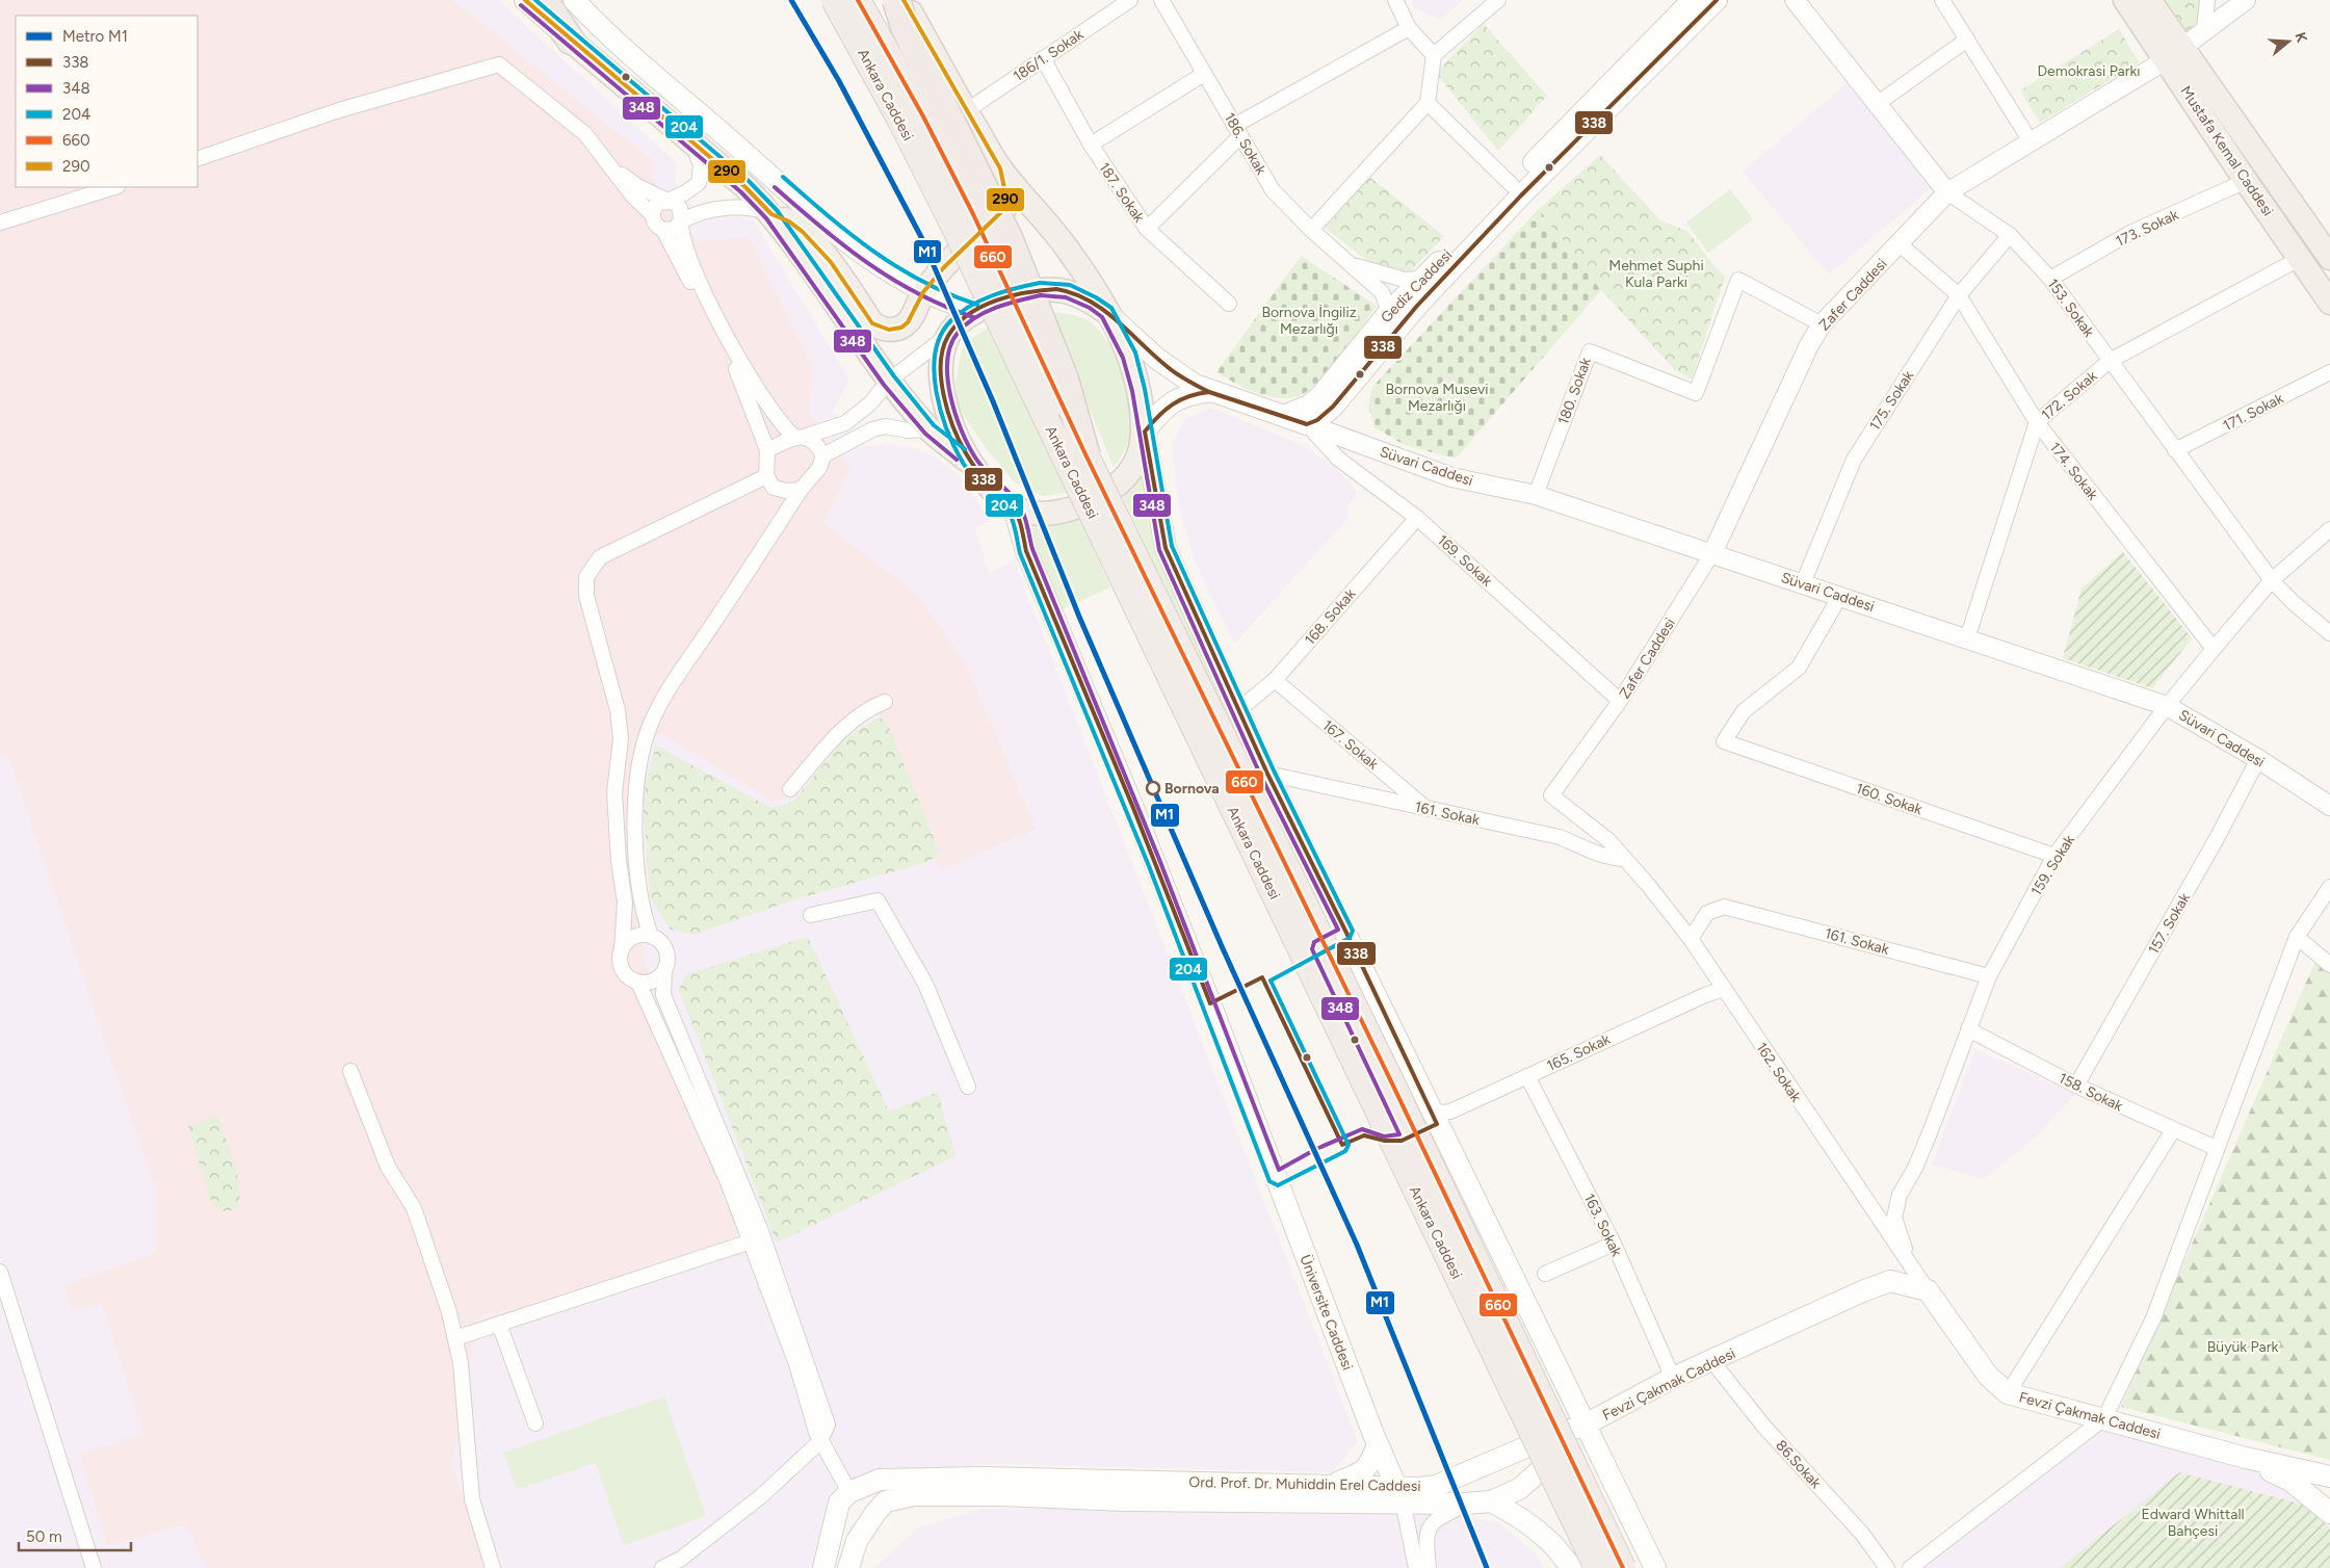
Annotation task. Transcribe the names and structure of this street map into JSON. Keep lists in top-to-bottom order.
{
  "streets": {
    "highway": ["Ankara Caddesi"],
    "main road": [
      "Mustafa Kemal Caddesi",
      "Gediz Caddesi",
      "Üniversite Caddesi",
      "Fevzi Çakmak Caddesi",
      "Ord. Prof. Dr. Muhiddin Erel Caddesi"
    ],
    "street": [
      "186/1. Sokak",
      "186. Sokak",
      "187. Sokak",
      "173. Sokak",
      "Zafer Caddesi",
      "153. Sokak",
      "180. Sokak",
      "172. Sokak",
      "175. Sokak",
      "171. Sokak",
      "Süvari Caddesi",
      "174. Sokak",
      "169. Sokak",
      "168. Sokak",
      "167. Sokak",
      "160. Sokak",
      "161. Sokak",
      "159. Sokak",
      "157. Sokak",
      "165. Sokak",
      "162. Sokak",
      "158. Sokak",
      "163. Sokak",
      "86.Sokak"
    ]
  },
  "crossings": [
    ["186/1. Sokak", "187. Sokak"],
    ["186. Sokak", "Gediz Caddesi"],
    ["Mustafa Kemal Caddesi", "173. Sokak"],
    ["Mustafa Kemal Caddesi", "Zafer Caddesi"],
    ["Mustafa Kemal Caddesi", "172. Sokak"],
    ["173. Sokak", "153. Sokak"],
    ["Gediz Caddesi", "Süvari Caddesi"],
    ["Gediz Caddesi", "169. Sokak"],
    ["Zafer Caddesi", "153. Sokak"],
    ["Zafer Caddesi", "180. Sokak"],
    ["Zafer Caddesi", "Süvari Caddesi"],
    ["Zafer Caddesi", "174. Sokak"],
    ["Zafer Caddesi", "169. Sokak"],
    ["Zafer Caddesi", "162. Sokak"],
    ["153. Sokak", "172. Sokak"],
    ["153. Sokak", "175. Sokak"],
    ["153. Sokak", "171. Sokak"],
    ["153. Sokak", "159. Sokak"],
    ["180. Sokak", "Süvari Caddesi"],
    ["172. Sokak", "Süvari Caddesi"],
    ["172. Sokak", "174. Sokak"],
    ["175. Sokak", "Süvari Caddesi"],
    ["175. Sokak", "174. Sokak"],
    ["Süvari Caddesi", "169. Sokak"],
    ["Süvari Caddesi", "160. Sokak"],
    ["Süvari Caddesi", "159. Sokak"],
    ["Süvari Caddesi", "157. Sokak"],
    ["174. Sokak", "159. Sokak"],
    ["169. Sokak", "168. Sokak"],
    ["168. Sokak", "167. Sokak"],
    ["167. Sokak", "161. Sokak"],
    ["160. Sokak", "159. Sokak"],
    ["161. Sokak", "159. Sokak"],
    ["161. Sokak", "162. Sokak"],
    ["159. Sokak", "162. Sokak"],
    ["159. Sokak", "158. Sokak"],
    ["157. Sokak", "158. Sokak"],
    ["165. Sokak", "162. Sokak"],
    ["165. Sokak", "163. Sokak"],
    ["162. Sokak", "Fevzi Çakmak Caddesi"],
    ["163. Sokak", "Fevzi Çakmak Caddesi"],
    ["Üniversite Caddesi", "Ord. Prof. Dr. Muhiddin Erel Caddesi"],
    ["Fevzi Çakmak Caddesi", "86.Sokak"],
    ["Fevzi Çakmak Caddesi", "Ord. Prof. Dr. Muhiddin Erel Caddesi"]
  ],
  "parks": [
    "Demokrasi Parkı",
    "Mehmet Suphi Kula Parkı",
    "Bornova İngiliz Mezarlığı",
    "Bornova Musevi Mezarlığı",
    "Büyük Park",
    "Edward Whittall Bahçesi"
  ],
  "places": ["Bornova"],
  "lines": [
    "metro line M1",
    "transit line 338",
    "transit line 204",
    "transit line 660",
    "transit line 290",
    "transit line 348"
  ],
  "legend": [
    "Metro M1",
    "338",
    "348",
    "204",
    "660",
    "290"
  ],
  "scale_bar": "50 m",
  "north": "right"
}
